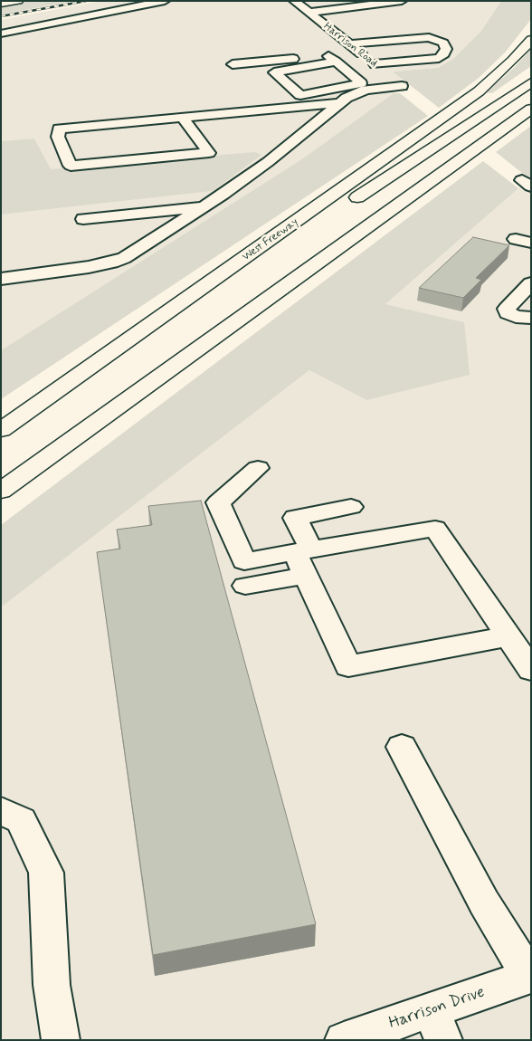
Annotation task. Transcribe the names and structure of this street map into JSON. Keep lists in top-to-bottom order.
{
  "streets": {
    "main road": ["West Freeway"],
    "street": ["Harrison Road", "Harrison Drive"]
  }
}
